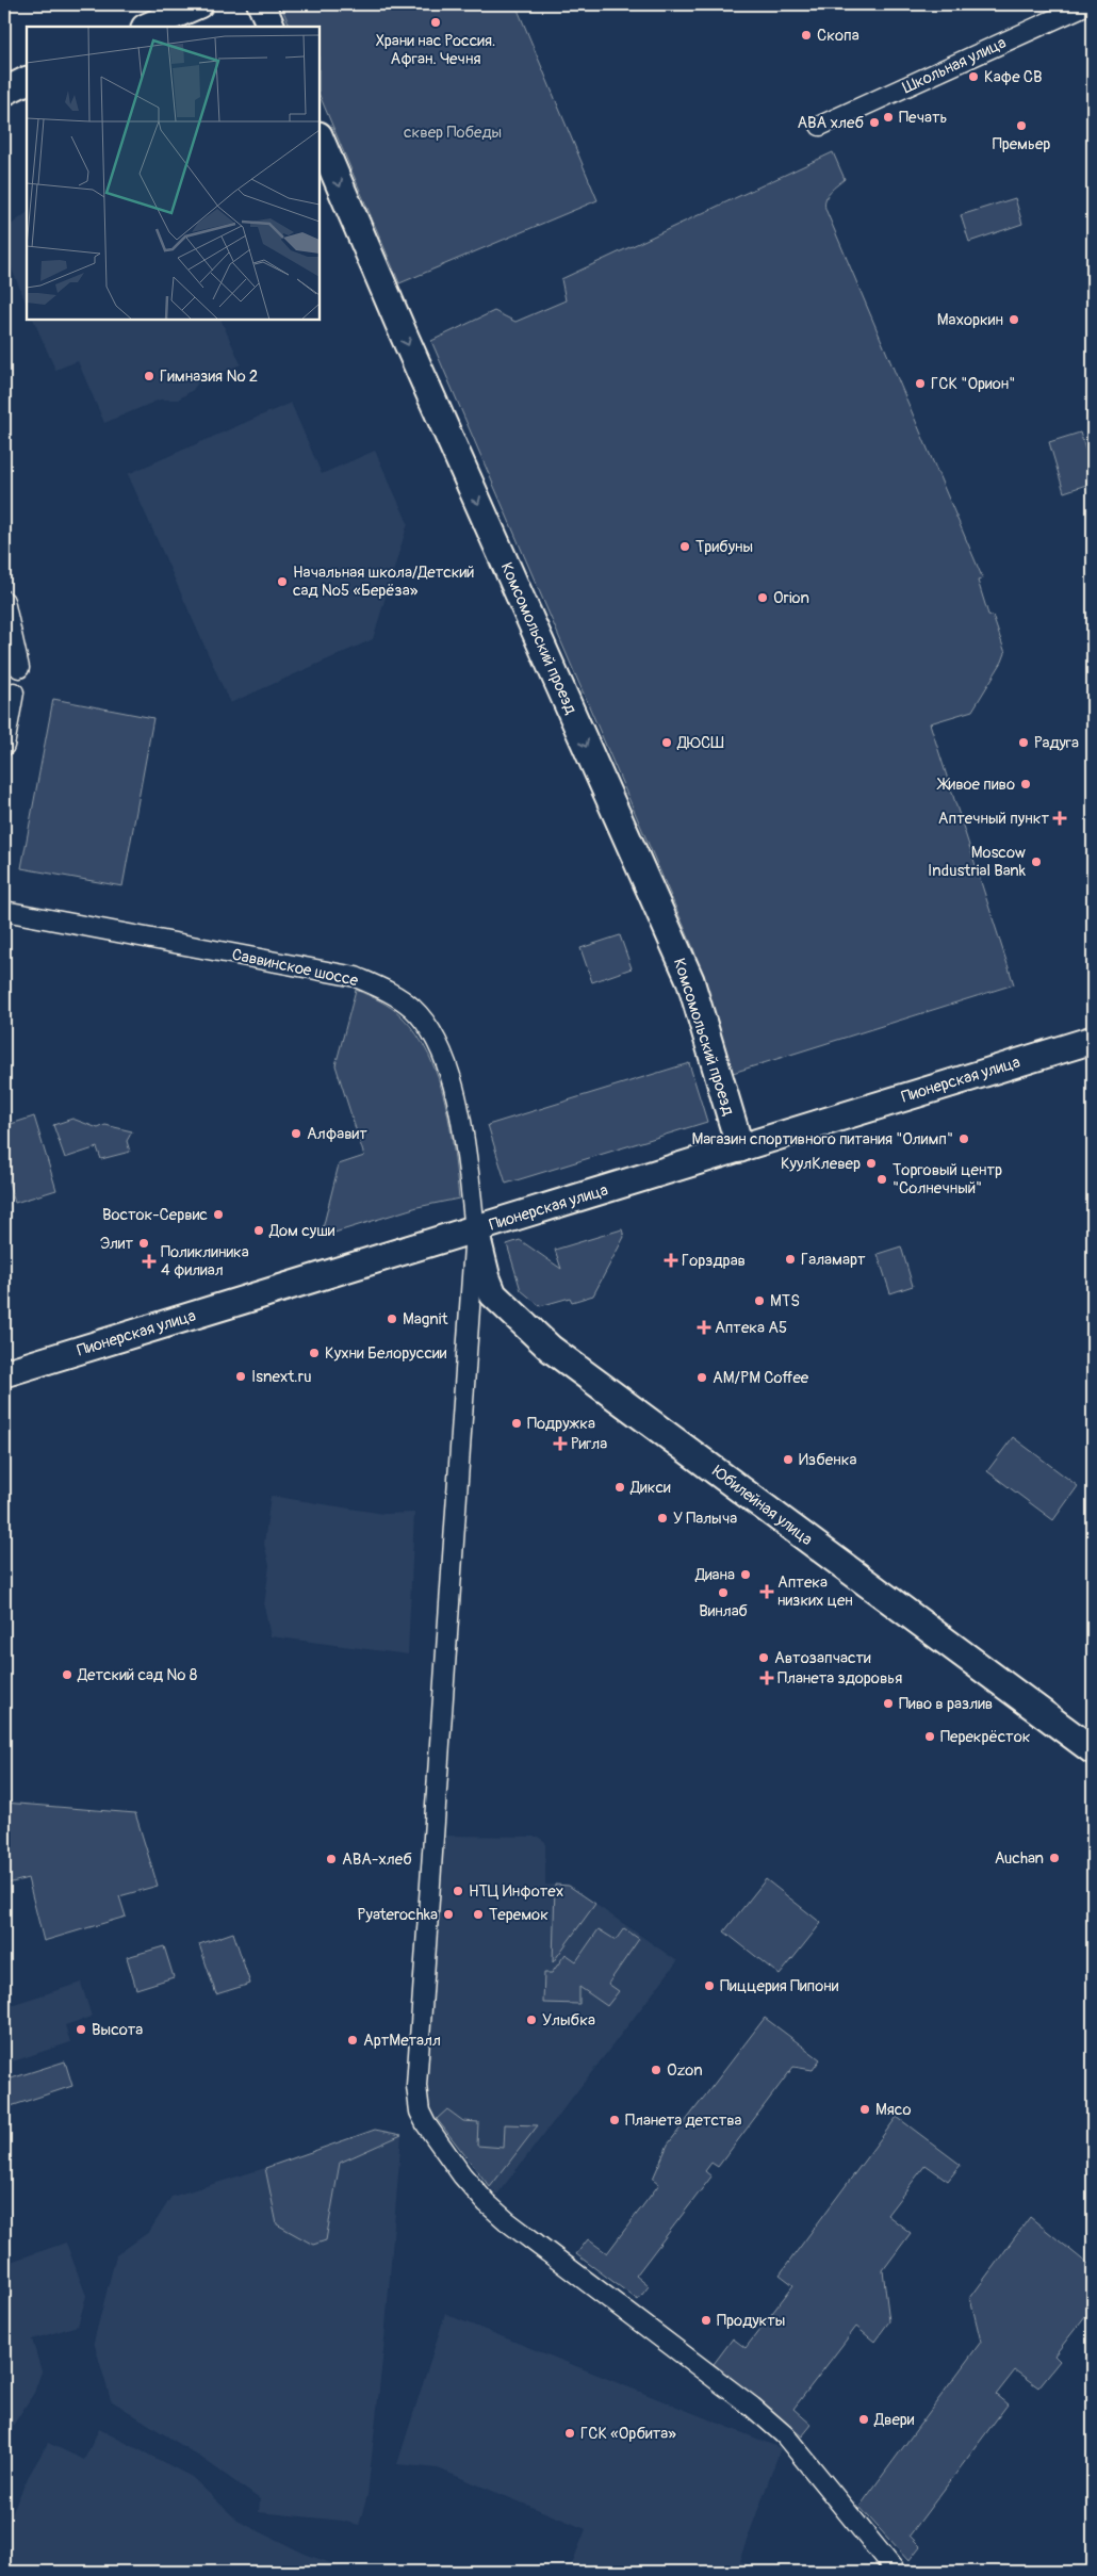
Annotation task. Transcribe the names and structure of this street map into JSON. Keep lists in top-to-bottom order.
{
  "streets": {
    "street": [
      "Школьная улица",
      "Комсомольский проезд",
      "Саввинское шоссе",
      "Пионерская улица",
      "Юбилейная улица"
    ]
  },
  "crossings": [
    ["Комсомольский проезд", "Пионерская улица"],
    ["Саввинское шоссе", "Пионерская улица"],
    ["Саввинское шоссе", "Юбилейная улица"],
    ["Пионерская улица", "Юбилейная улица"]
  ],
  "one_way": ["Комсомольский проезд"],
  "parks": ["сквер Победы"],
  "places": {
    "other": [
      "Храни нас Россия. Афган. Чечня",
      "Скопа",
      "Кафе СВ",
      "Печать",
      "АВА хлеб",
      "Премьер",
      "Махоркин",
      "Гимназия № 2",
      "ГСК \"Орион\"",
      "Трибуны",
      "Начальная школа/Детский сад №5 «Берёза»",
      "Orion",
      "ДЮСШ",
      "Радуга",
      "Живое пиво",
      "Moscow Industrial Bank",
      "Алфавит",
      "Магазин спортивного питания \"Олимп\"",
      "КуулКлевер",
      "Торговый центр \"Солнечный\"",
      "Восток-Сервис",
      "Дом суши",
      "Элит",
      "Галамарт",
      "MTS",
      "Magnit",
      "Кухни Белоруссии",
      "Isnext.ru",
      "AM/PM Coffee",
      "Подружка",
      "Избенка",
      "Дикси",
      "У Палыча",
      "Диана",
      "Винлаб",
      "Автозапчасти",
      "Детский сад № 8",
      "Пиво в разлив",
      "Перекрёсток",
      "Auchan",
      "АВА-хлеб",
      "НТЦ Инфотех",
      "Pyaterochka",
      "Теремок",
      "Пиццерия Пипони",
      "Улыбка",
      "Высота",
      "АртМеталл",
      "Ozon",
      "Мясо",
      "Планета детства",
      "Продукты",
      "Двери",
      "ГСК «Орбита»"
    ],
    "health": [
      "Аптечный пункт",
      "Горздрав",
      "Поликлиника 4 филиал",
      "Аптека А5",
      "Ригла",
      "Аптека низких цен",
      "Планета здоровья"
    ]
  }
}
